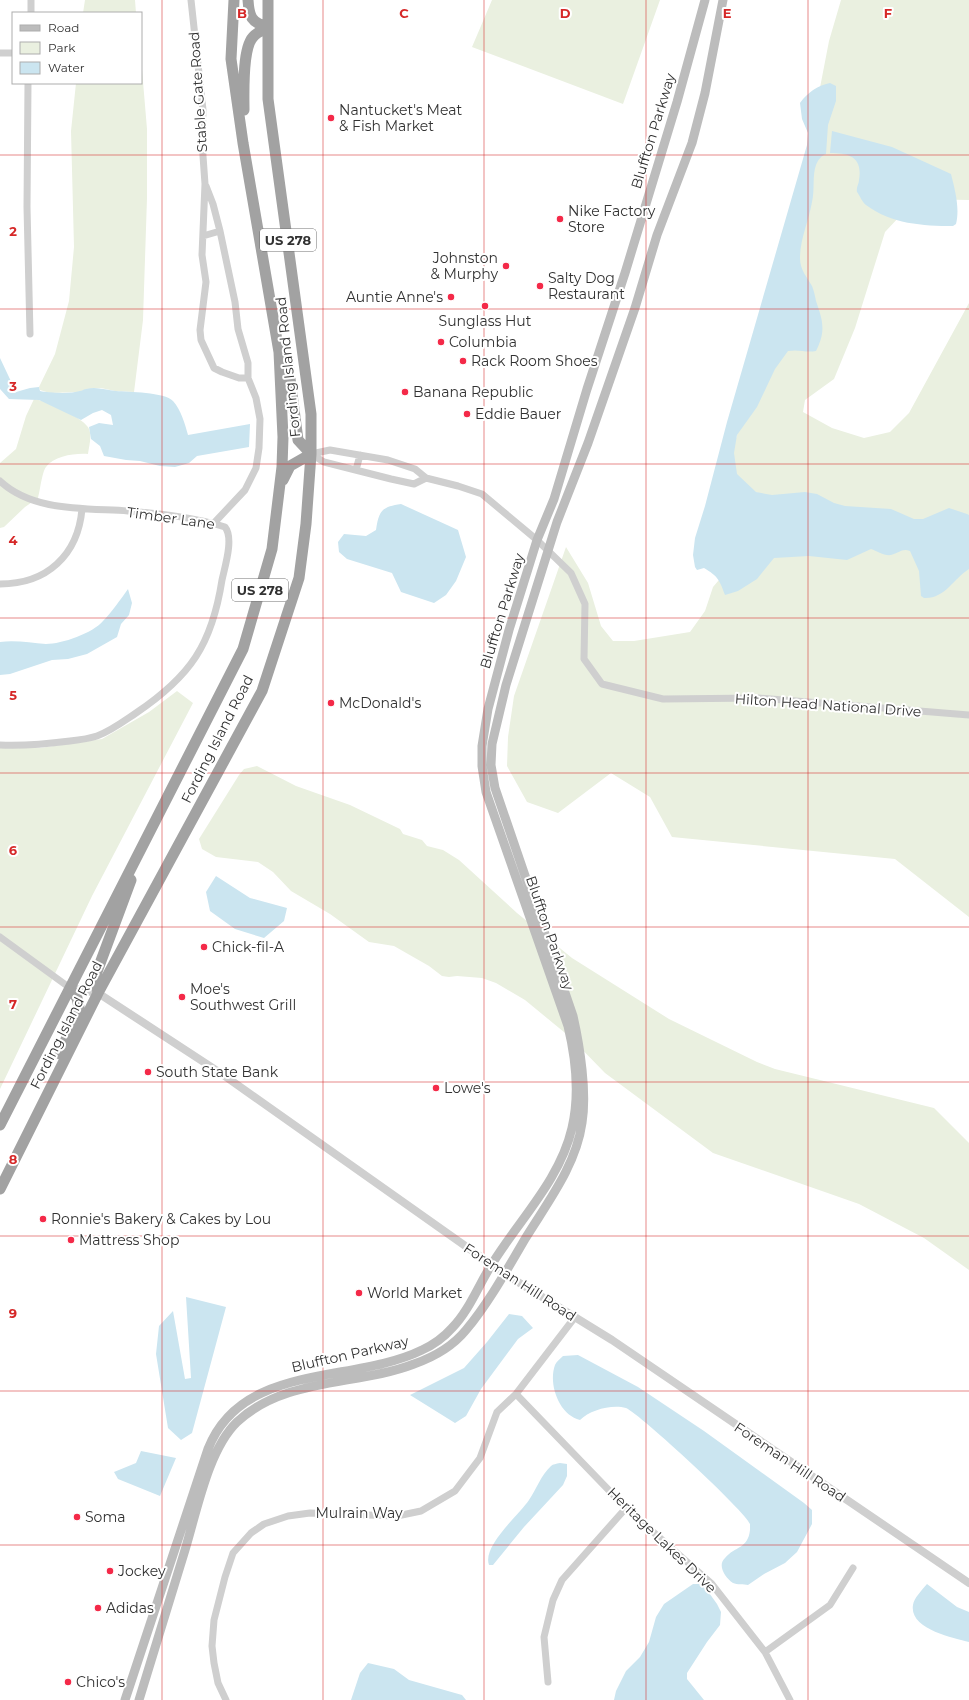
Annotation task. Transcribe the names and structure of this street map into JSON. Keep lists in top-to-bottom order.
{
  "streets": {
    "highway": ["US 278", "Fording Island Road"],
    "main road": ["Bluffton Parkway"],
    "street": [
      "Stable Gate Road",
      "Timber Lane",
      "Hilton Head National Drive",
      "Foreman Hill Road",
      "Mulrain Way",
      "Heritage Lakes Drive"
    ]
  },
  "crossings": [
    ["Stable Gate Road", "Timber Lane"],
    ["Bluffton Parkway", "Hilton Head National Drive"],
    ["Bluffton Parkway", "Foreman Hill Road"],
    ["Fording Island Road", "Hilton Head National Drive"],
    ["Fording Island Road", "Foreman Hill Road"],
    ["Foreman Hill Road", "Mulrain Way"],
    ["Mulrain Way", "Heritage Lakes Drive"]
  ],
  "places": [
    "Nantucket's Meat & Fish Market",
    "Nike Factory Store",
    "Johnston & Murphy",
    "Salty Dog Restaurant",
    "Auntie Anne's",
    "Sunglass Hut",
    "Columbia",
    "Rack Room Shoes",
    "Banana Republic",
    "Eddie Bauer",
    "McDonald's",
    "Chick-fil-A",
    "Moe's Southwest Grill",
    "South State Bank",
    "Lowe's",
    "Ronnie's Bakery & Cakes by Lou",
    "Mattress Shop",
    "World Market",
    "Soma",
    "Jockey",
    "Adidas",
    "Chico's"
  ],
  "legend": ["Road", "Park", "Water"],
  "grid": {
    "columns": [
      "B",
      "C",
      "D",
      "E",
      "F"
    ],
    "rows": [
      "2",
      "3",
      "4",
      "5",
      "6",
      "7",
      "8",
      "9"
    ]
  }
}
